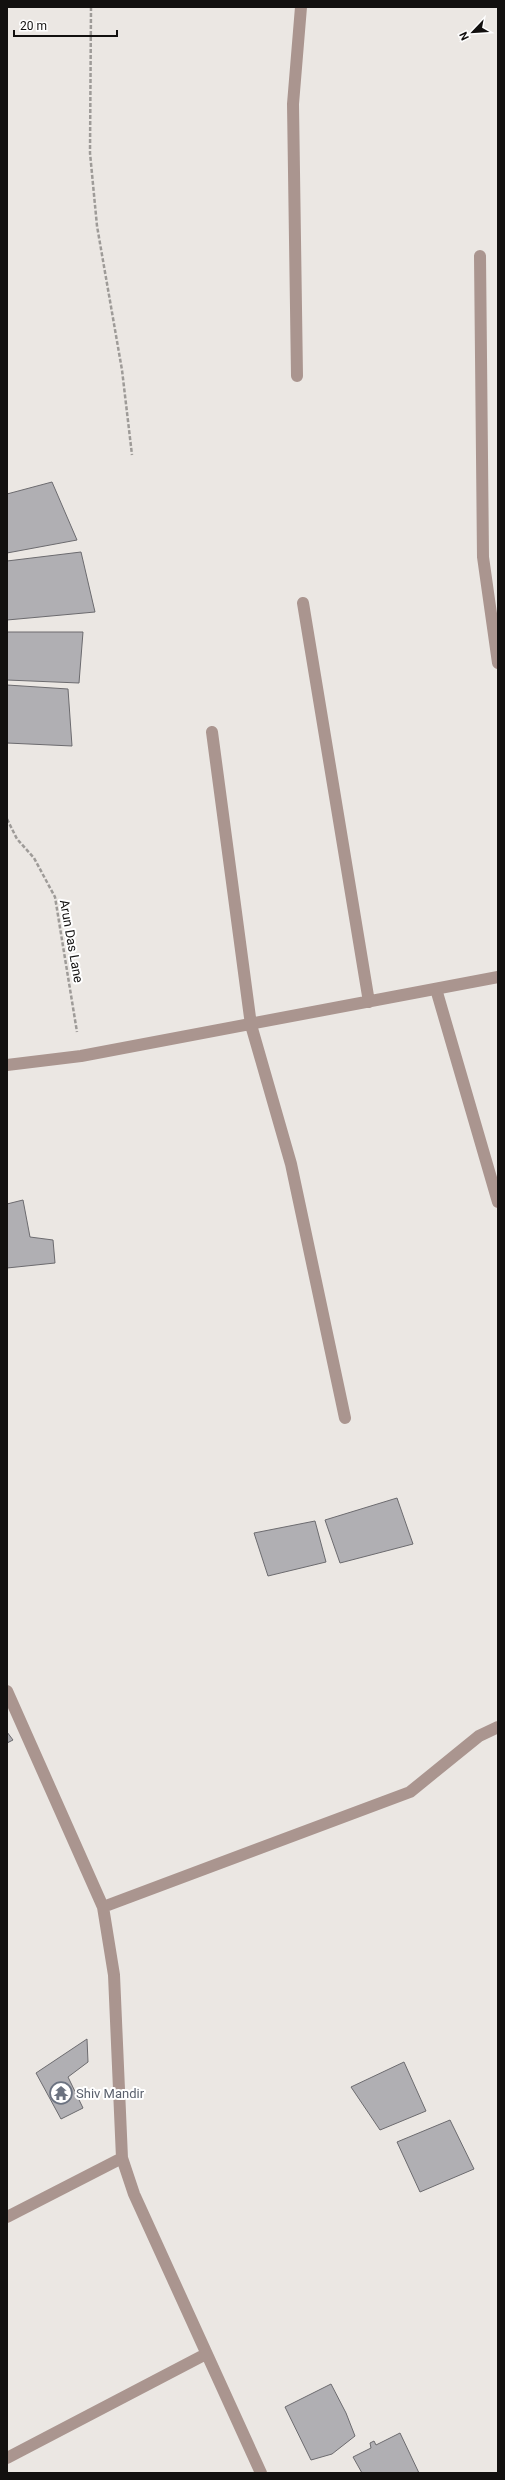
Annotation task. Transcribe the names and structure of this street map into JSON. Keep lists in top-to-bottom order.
{
  "streets": {
    "path": ["Arun Das Lane"]
  },
  "places": {
    "temple": ["Shiv Mandir"]
  },
  "scale_bar": "20 m",
  "north": "bottom left"
}
